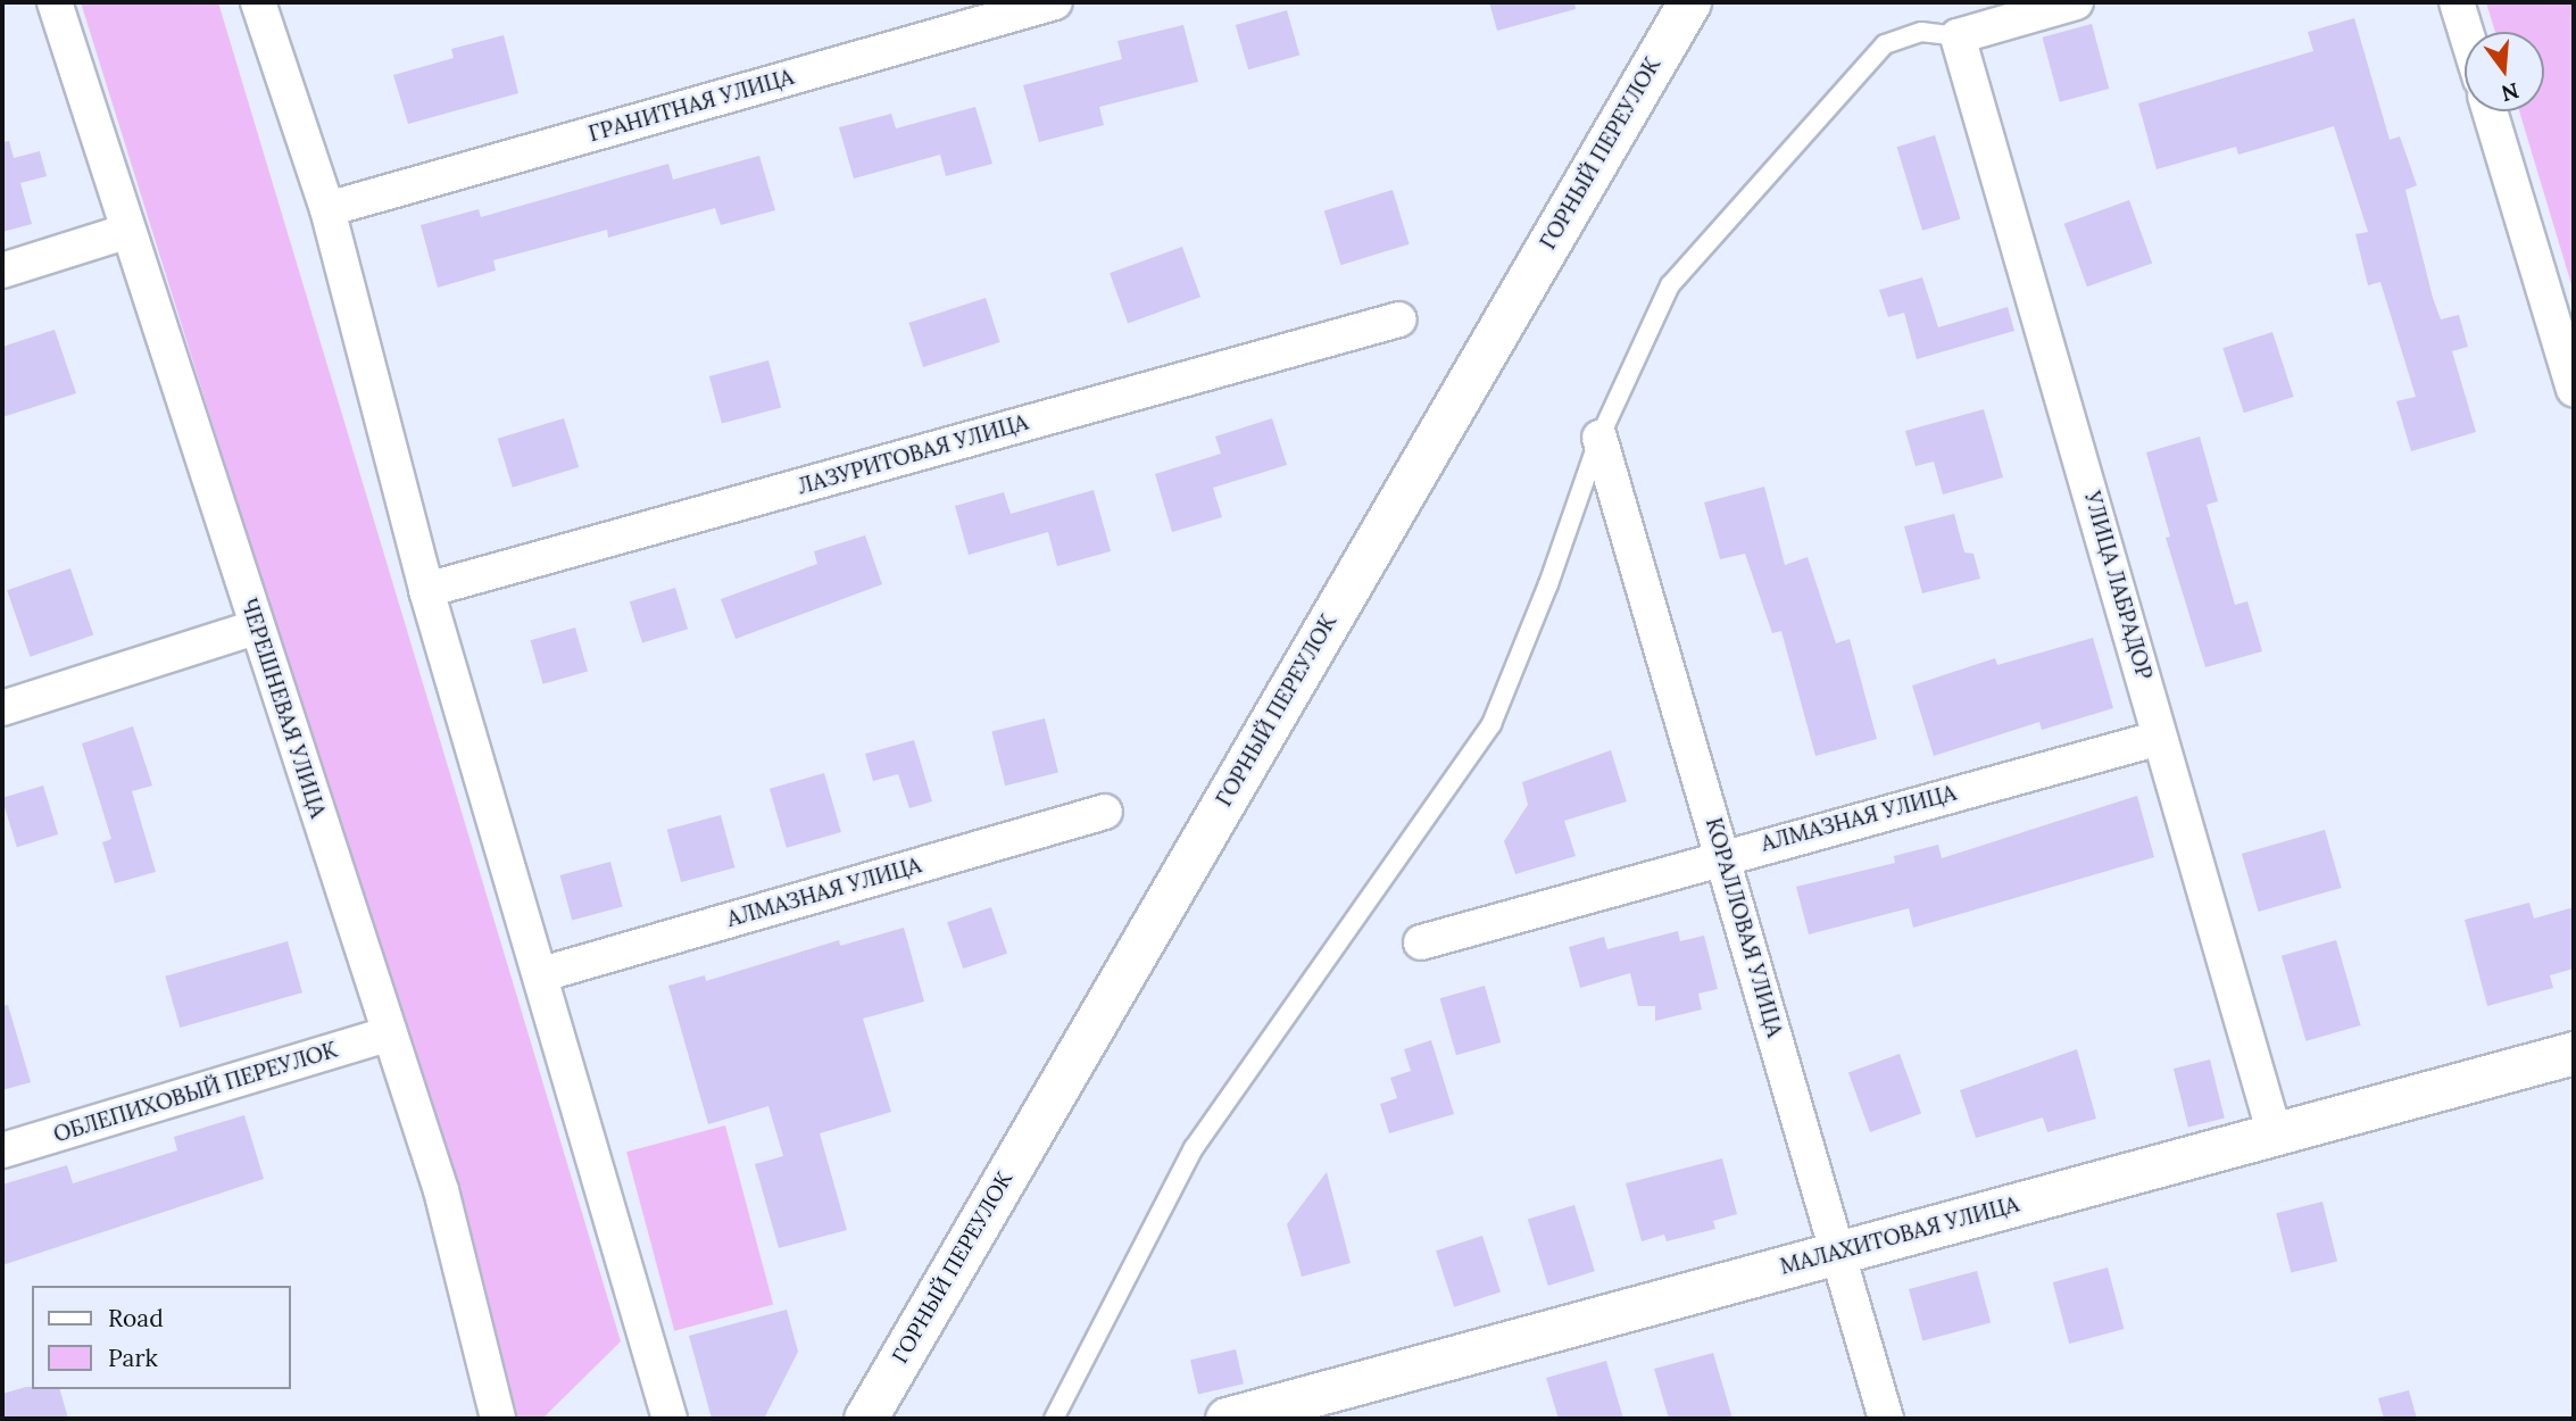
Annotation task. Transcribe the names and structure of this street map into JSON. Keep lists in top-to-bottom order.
{
  "streets": {
    "street": [
      "ГРАНИТНАЯ УЛИЦА",
      "ГОРНЫЙ ПЕРЕУЛОК",
      "ЛАЗУРИТОВАЯ УЛИЦА",
      "УЛИЦА ЛАБРАДОР",
      "ЧЕРЕШНЕВАЯ УЛИЦА",
      "АЛМАЗНАЯ УЛИЦА",
      "КОРАЛЛОВАЯ УЛИЦА",
      "ОБЛЕПИХОВЫЙ ПЕРЕУЛОК",
      "МАЛАХИТОВАЯ УЛИЦА"
    ]
  },
  "crossings": [
    ["УЛИЦА ЛАБРАДОР", "АЛМАЗНАЯ УЛИЦА"],
    ["УЛИЦА ЛАБРАДОР", "МАЛАХИТОВАЯ УЛИЦА"],
    ["ЧЕРЕШНЕВАЯ УЛИЦА", "ОБЛЕПИХОВЫЙ ПЕРЕУЛОК"],
    ["АЛМАЗНАЯ УЛИЦА", "КОРАЛЛОВАЯ УЛИЦА"],
    ["КОРАЛЛОВАЯ УЛИЦА", "МАЛАХИТОВАЯ УЛИЦА"]
  ],
  "legend": ["Road", "Park"],
  "north": "bottom"
}
